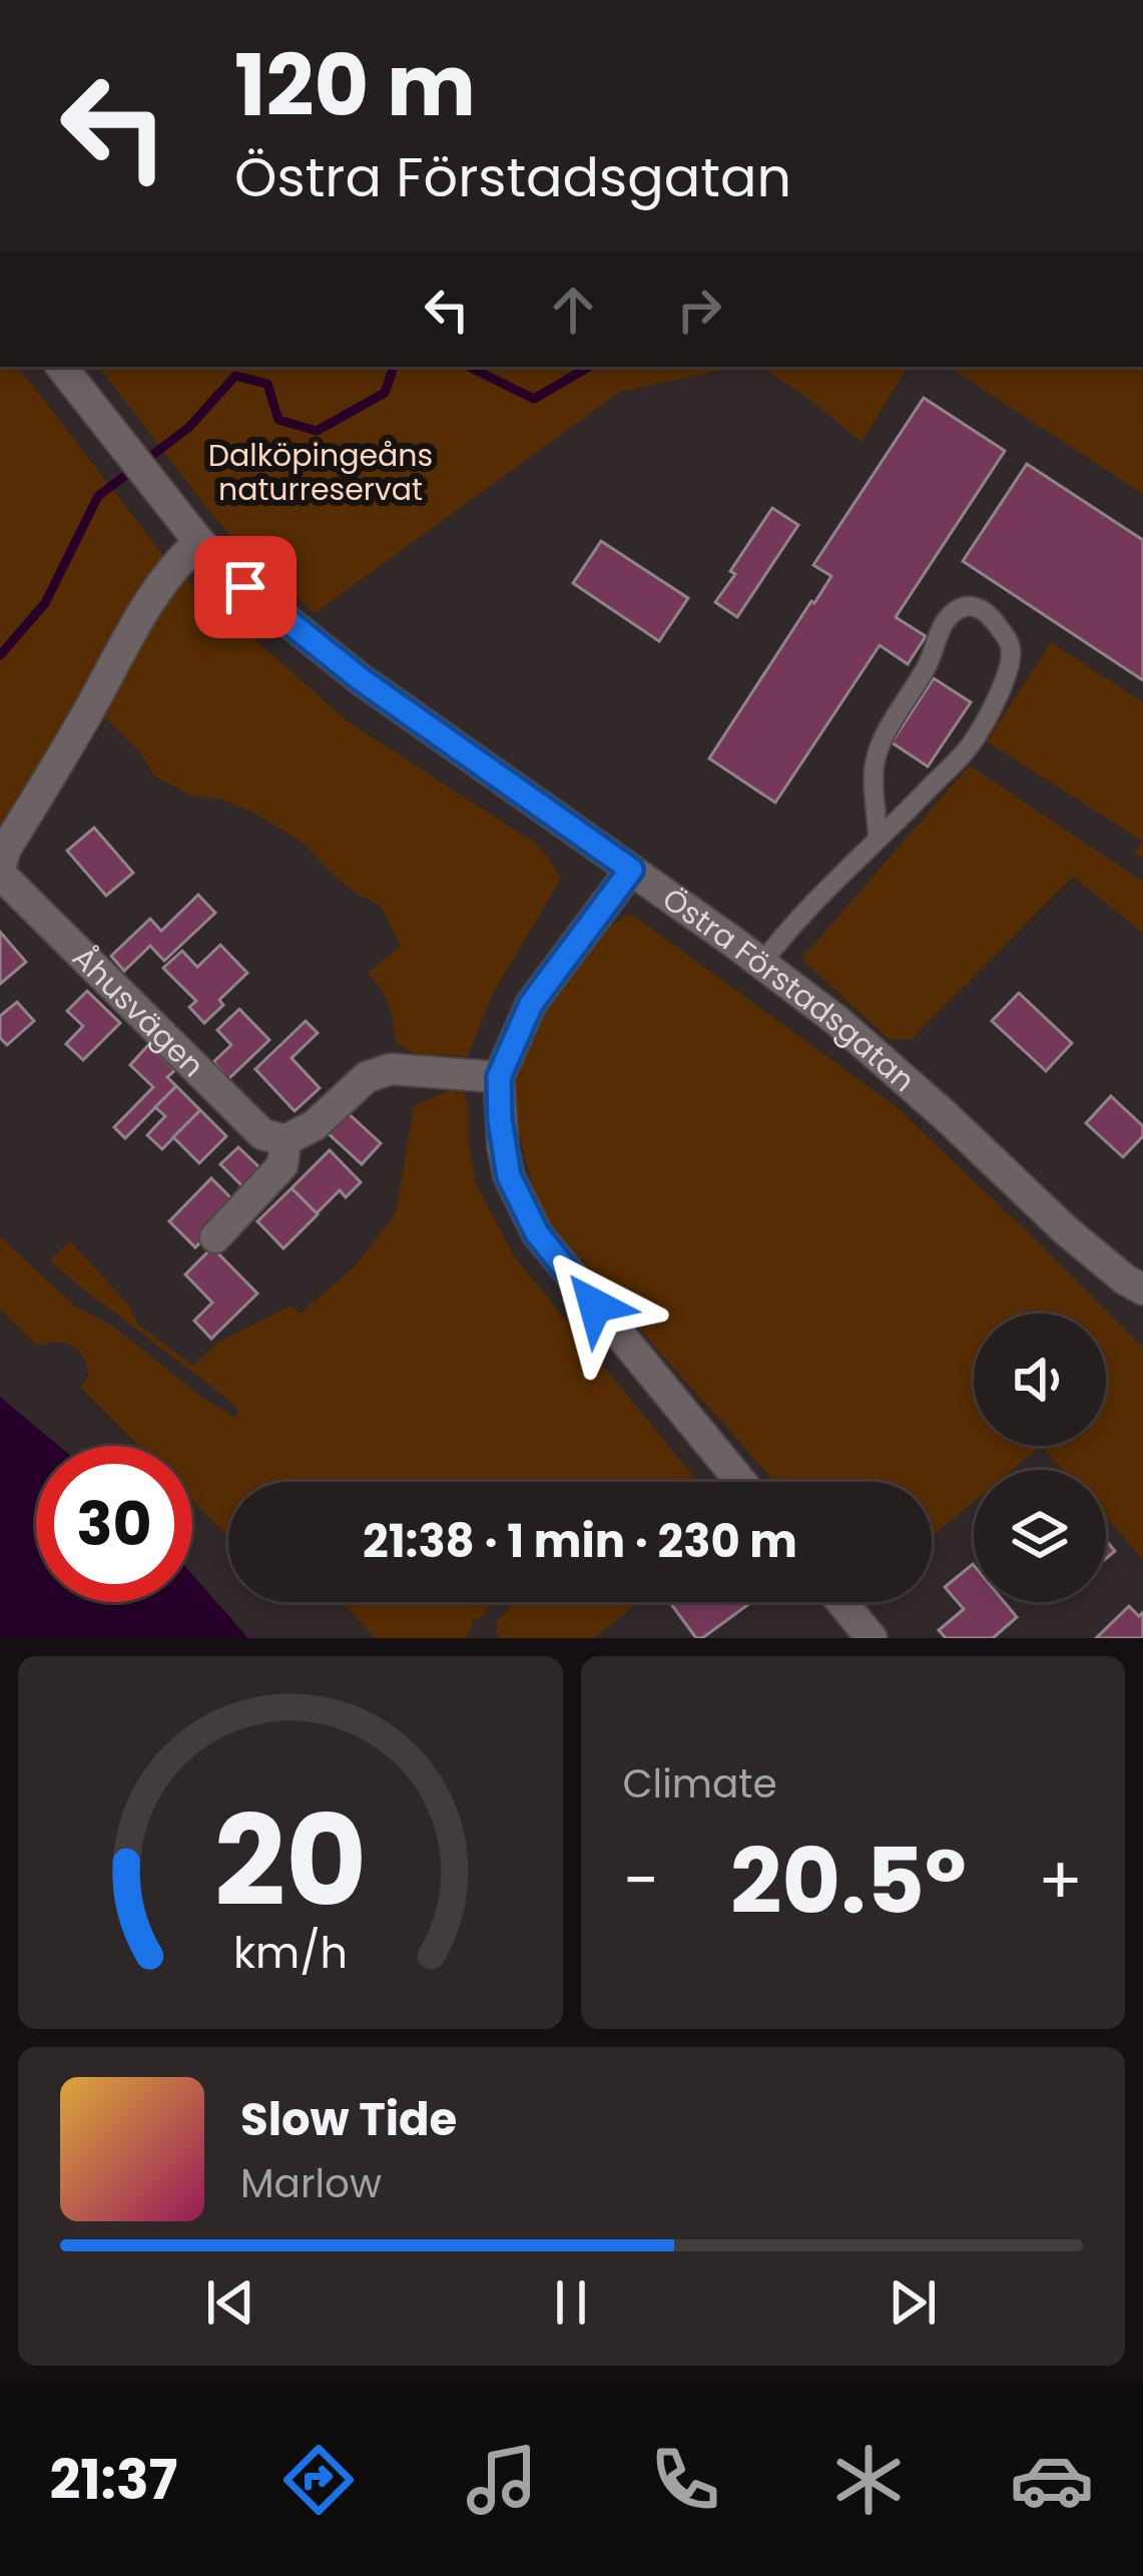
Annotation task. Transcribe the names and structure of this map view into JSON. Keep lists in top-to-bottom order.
{
  "streets": {
    "street": ["Östra Förstadsgatan", "Åhusvägen"]
  },
  "crossings": [
    ["Östra Förstadsgatan", "Åhusvägen"]
  ],
  "parks": ["Dalköpingeåns naturreservat"],
  "page": {
    "turn": ["120 m", "Östra Förstadsgatan"],
    "limit": "30",
    "trip": "21:38 · 1 min · 230 m",
    "tile": "Climate",
    "heat": ["−", "20.5°", "+"],
    "song": ["Slow Tide", "Marlow"],
    "tabs": "21:37",
    "gauge": ["20", "km/h"]
  }
}
